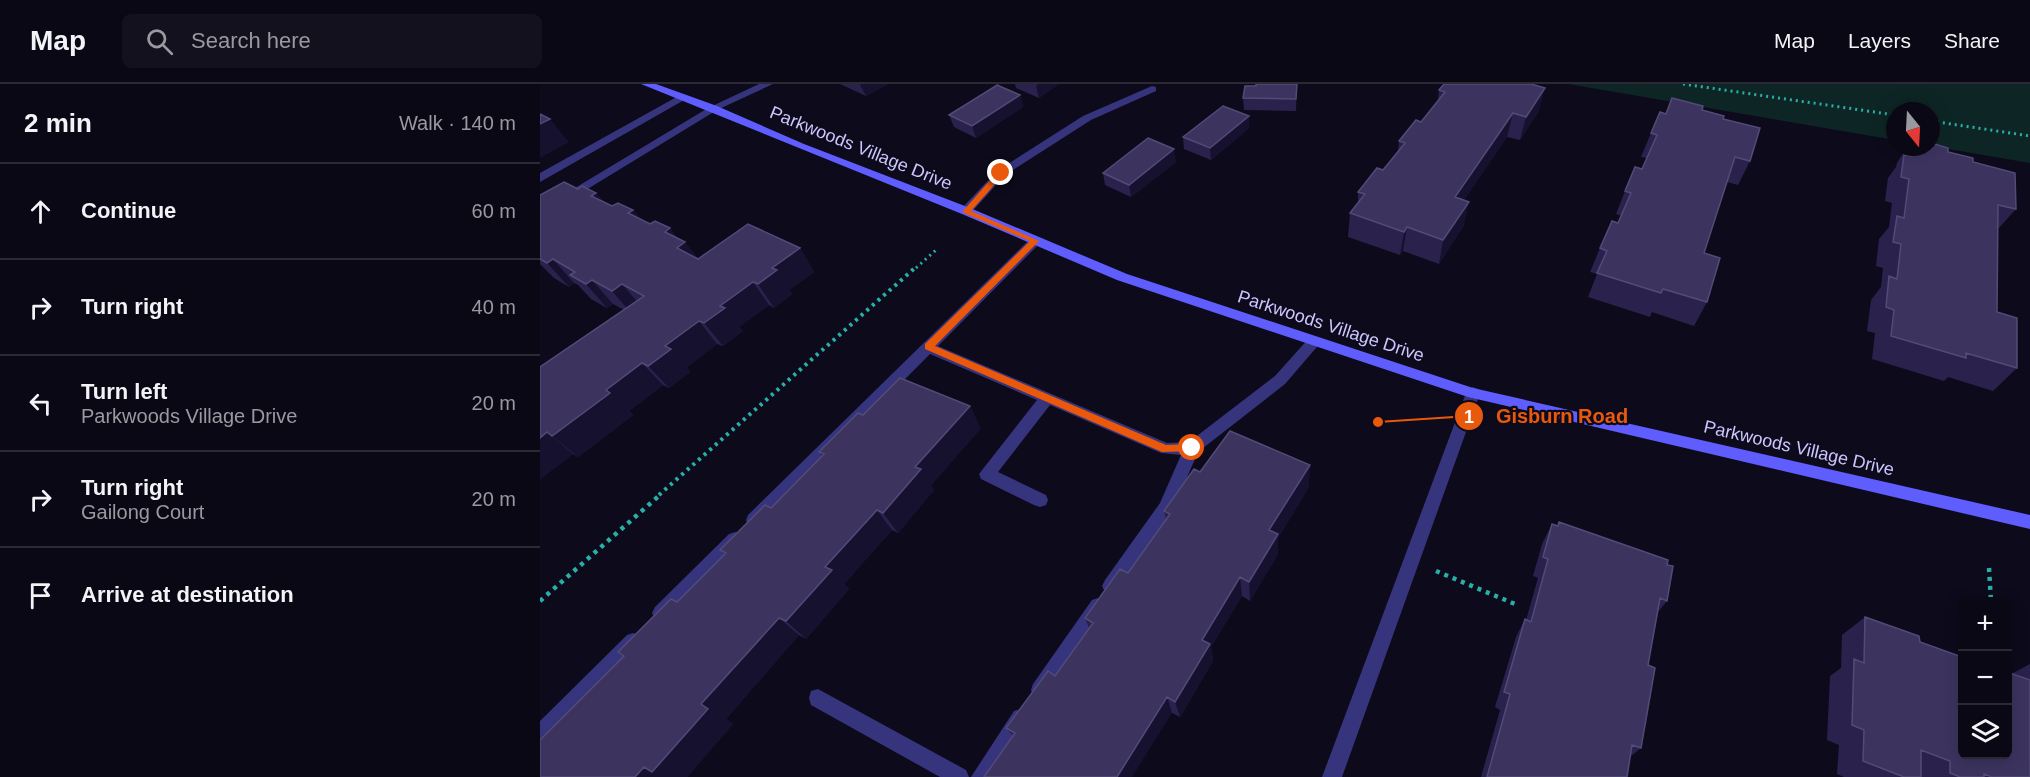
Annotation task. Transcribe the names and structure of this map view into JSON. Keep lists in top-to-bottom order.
{
  "streets": {
    "main road": ["Parkwoods Village Drive"]
  },
  "places": ["Gisburn Road"],
  "north": "bottom",
  "page": {
    "header": "Map",
    "search": "Search here",
    "nav": ["Map", "Layers", "Share"],
    "heading": ["2 min", "Walk · 140 m"],
    "list": [
      ["Continue", "60 m"],
      ["Turn right", "40 m"],
      ["Turn left", "Parkwoods Village Drive", "20 m"],
      ["Turn right", "Gailong Court", "20 m"],
      "Arrive at destination"
    ],
    "map_buttons": ["+", "−"]
  }
}
